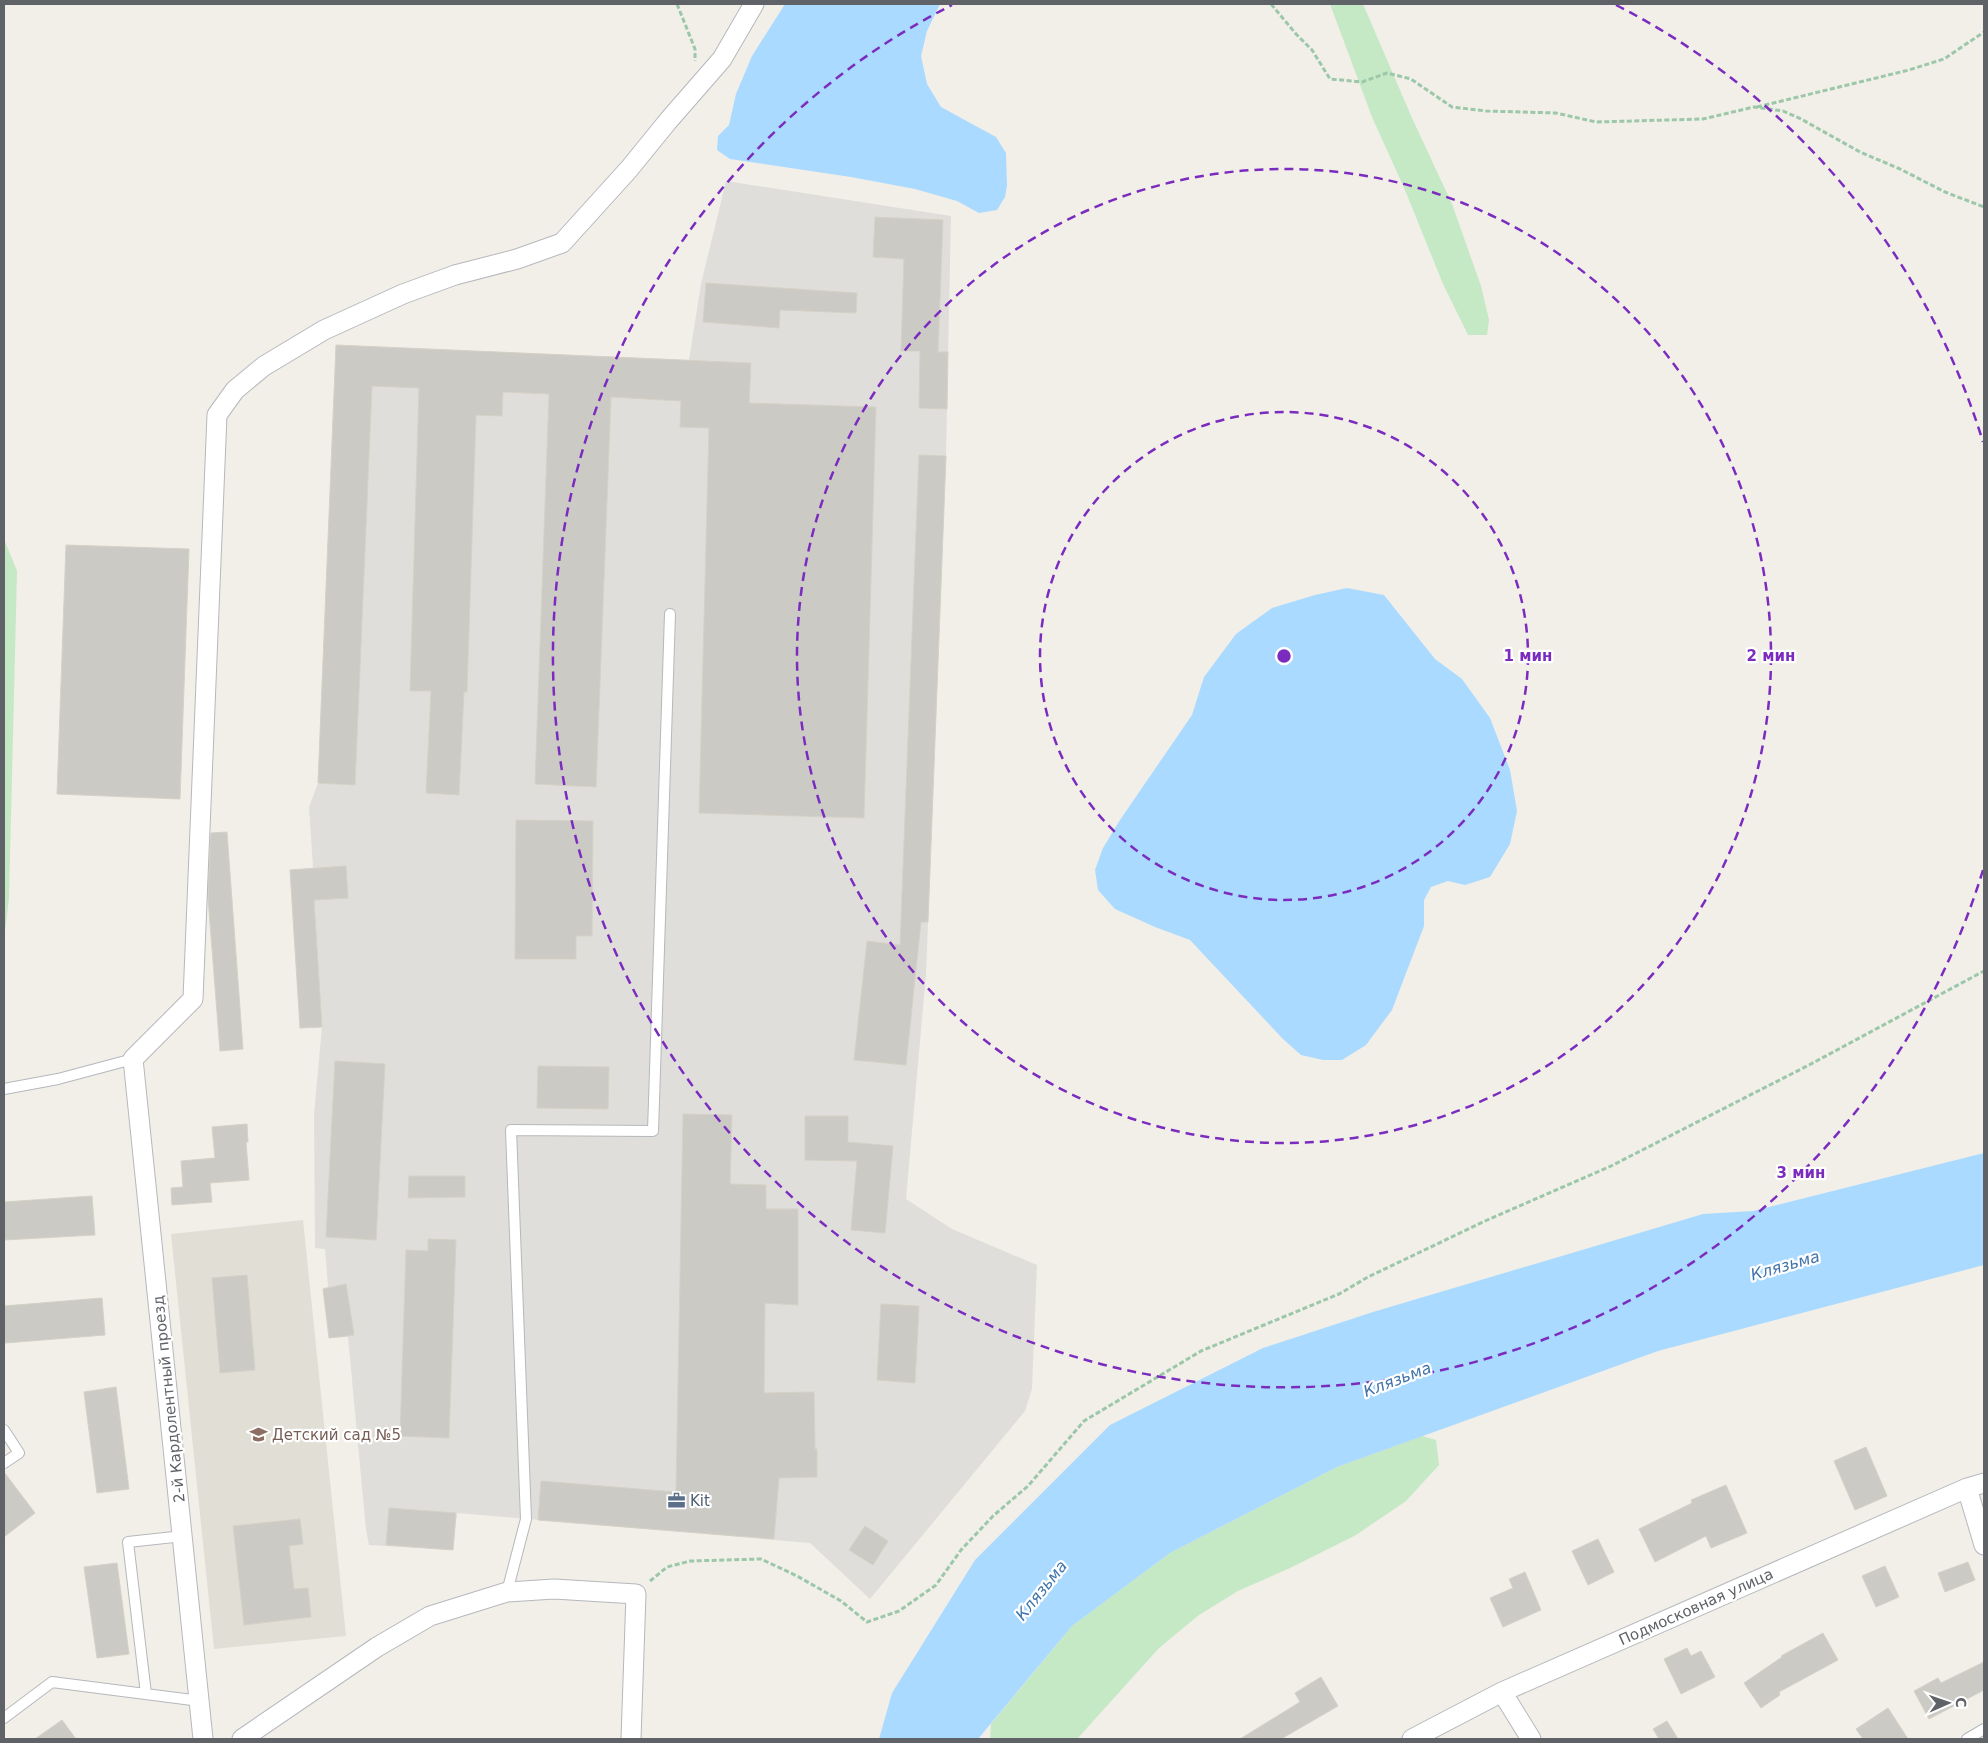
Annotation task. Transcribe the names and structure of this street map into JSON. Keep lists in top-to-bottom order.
{
  "streets": {
    "street": ["2-й Кардолентный проезд", "Подмосковная улица"]
  },
  "water": ["Клязьма"],
  "places": {
    "school or university": ["Детский сад №5"],
    "office": ["Kit"]
  },
  "north": "right",
  "rings": ["1 мин", "2 мин", "3 мин"]
}
